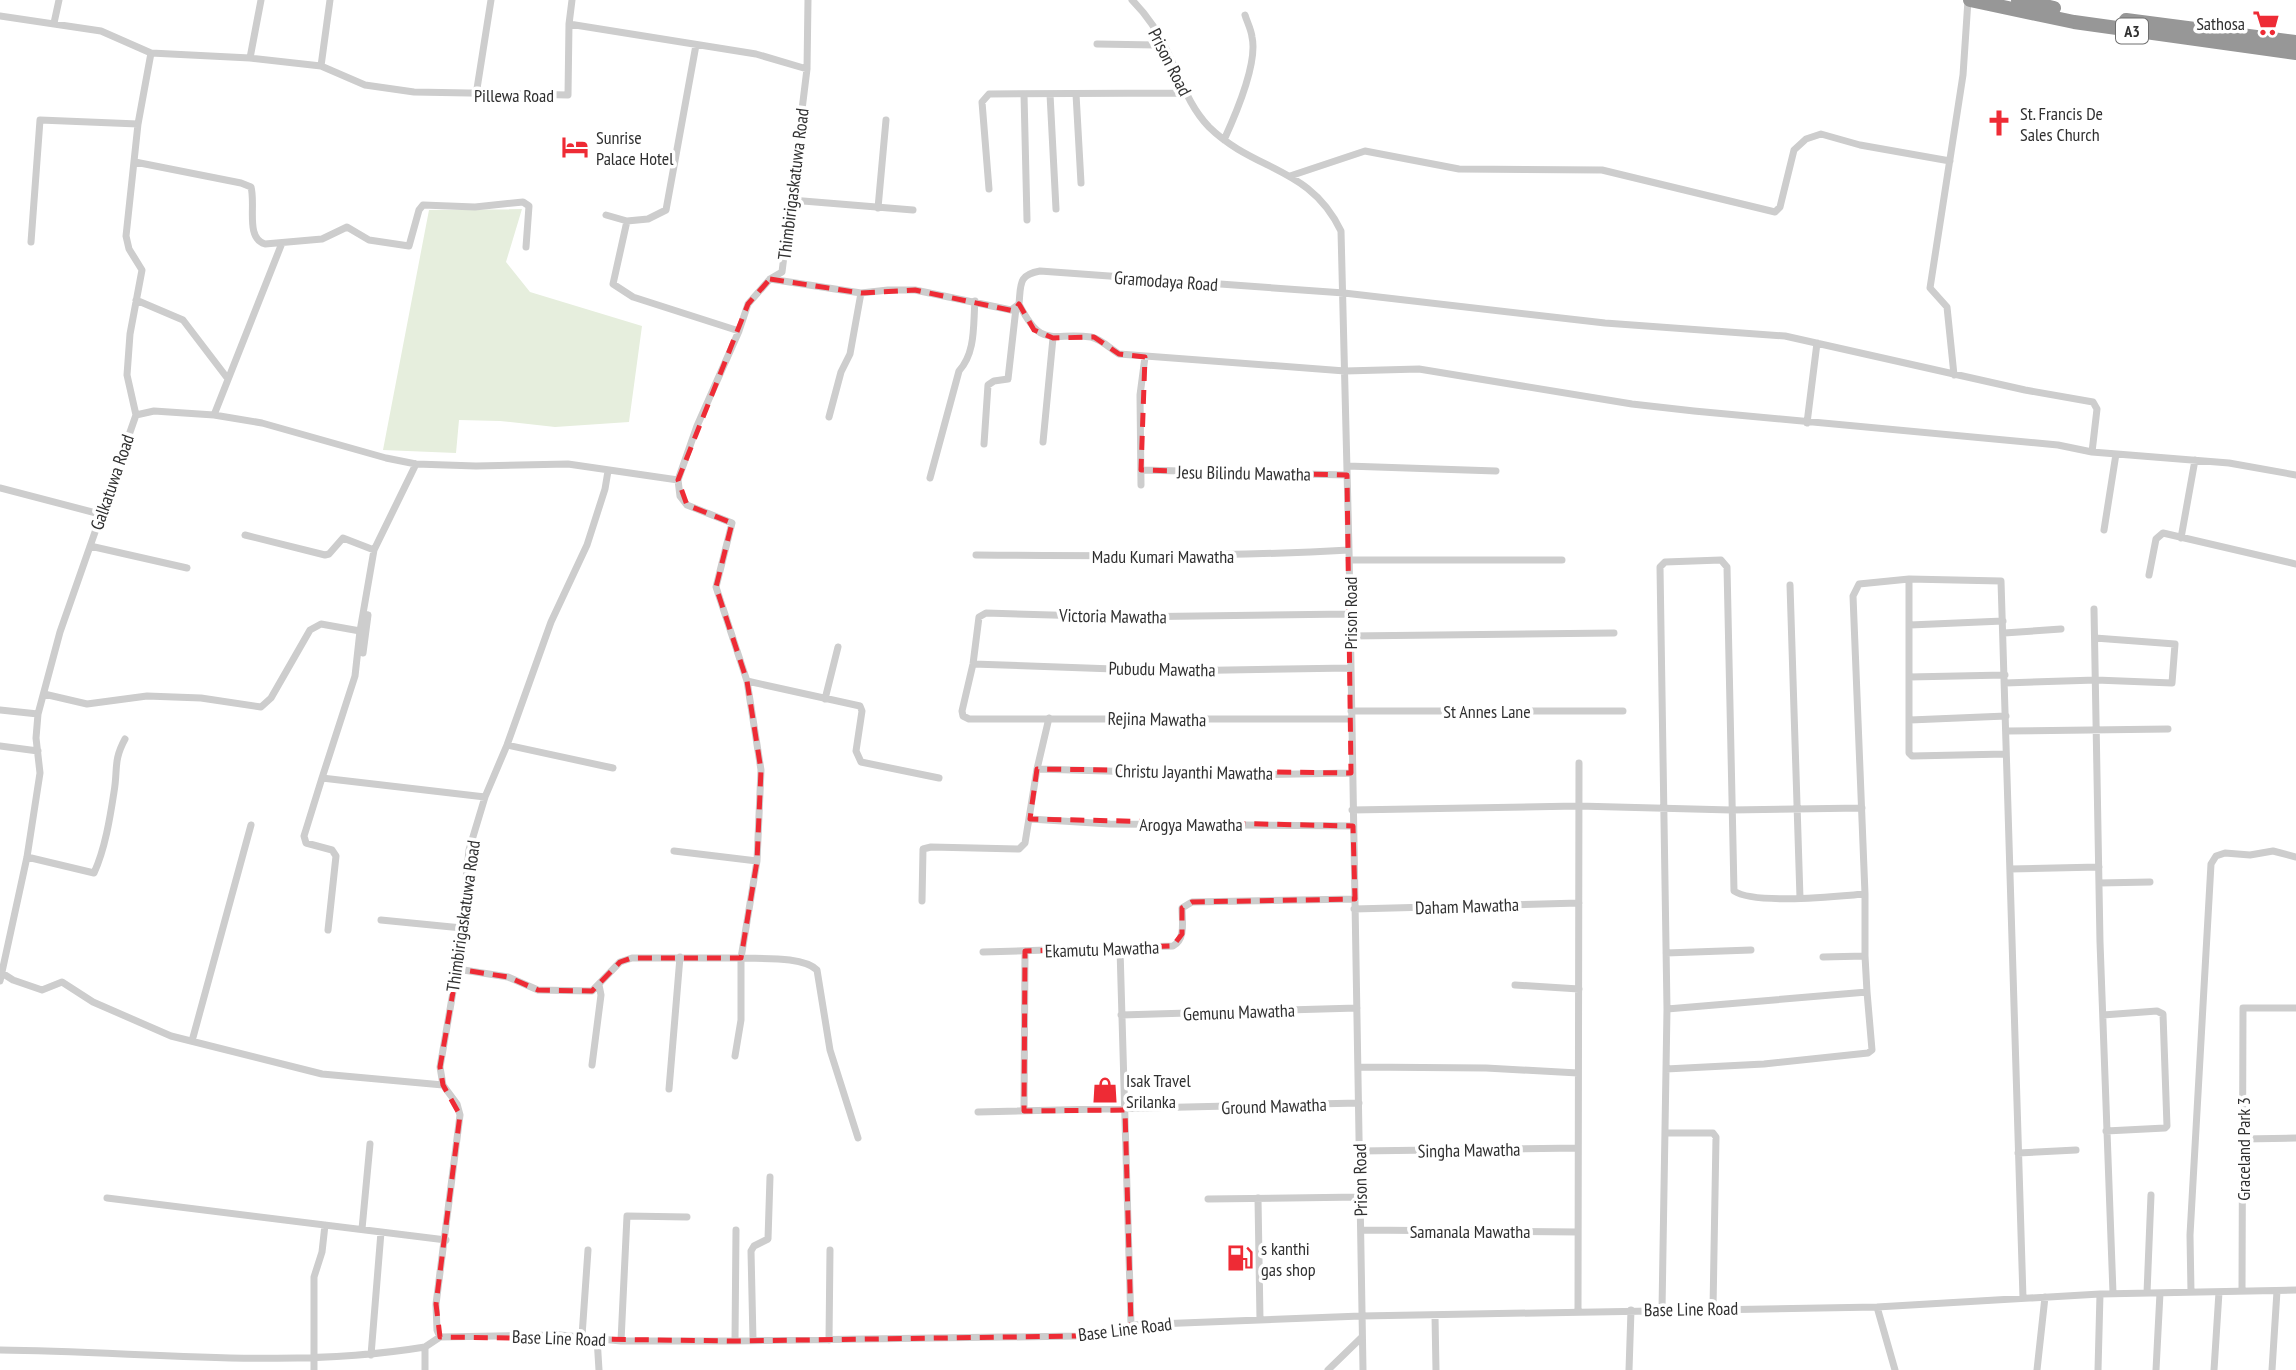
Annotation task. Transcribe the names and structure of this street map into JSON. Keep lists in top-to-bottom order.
{
  "streets": {
    "highway": ["A3"],
    "street": [
      "Prison Road",
      "Pillewa Road",
      "Thimbirigaskatuwa Road",
      "Gramodaya Road",
      "Jesu Bilindu Mawatha",
      "Galkatuwa Road",
      "Madu Kumari Mawatha",
      "Victoria Mawatha",
      "Pubudu Mawatha",
      "St Annes Lane",
      "Rejina Mawatha",
      "Christu Jayanthi Mawatha",
      "Arogya Mawatha",
      "Daham Mawatha",
      "Ekamutu Mawatha",
      "Gemunu Mawatha",
      "Ground Mawatha",
      "Graceland Park 3",
      "Singha Mawatha",
      "Samanala Mawatha",
      "Base Line Road"
    ]
  },
  "crossings": [
    ["Prison Road", "Gramodaya Road"],
    ["Prison Road", "Jesu Bilindu Mawatha"],
    ["Prison Road", "Madu Kumari Mawatha"],
    ["Prison Road", "Victoria Mawatha"],
    ["Prison Road", "Pubudu Mawatha"],
    ["Prison Road", "St Annes Lane"],
    ["Prison Road", "Rejina Mawatha"],
    ["Prison Road", "Christu Jayanthi Mawatha"],
    ["Prison Road", "Arogya Mawatha"],
    ["Prison Road", "Daham Mawatha"],
    ["Prison Road", "Ekamutu Mawatha"],
    ["Prison Road", "Gemunu Mawatha"],
    ["Prison Road", "Ground Mawatha"],
    ["Prison Road", "Singha Mawatha"],
    ["Prison Road", "Samanala Mawatha"],
    ["Prison Road", "Base Line Road"],
    ["Pillewa Road", "Galkatuwa Road"],
    ["Thimbirigaskatuwa Road", "Base Line Road"],
    ["Victoria Mawatha", "Pubudu Mawatha"],
    ["Victoria Mawatha", "Rejina Mawatha"],
    ["St Annes Lane", "Rejina Mawatha"],
    ["Graceland Park 3", "Base Line Road"]
  ],
  "places": {
    "supermarket": ["Sathosa"],
    "church": ["St. Francis De Sales Church"],
    "hotel": ["Sunrise Palace Hotel"],
    "shop": ["Isak Travel Srilanka"],
    "fuel station": ["s kanthi gas shop"]
  }
}
